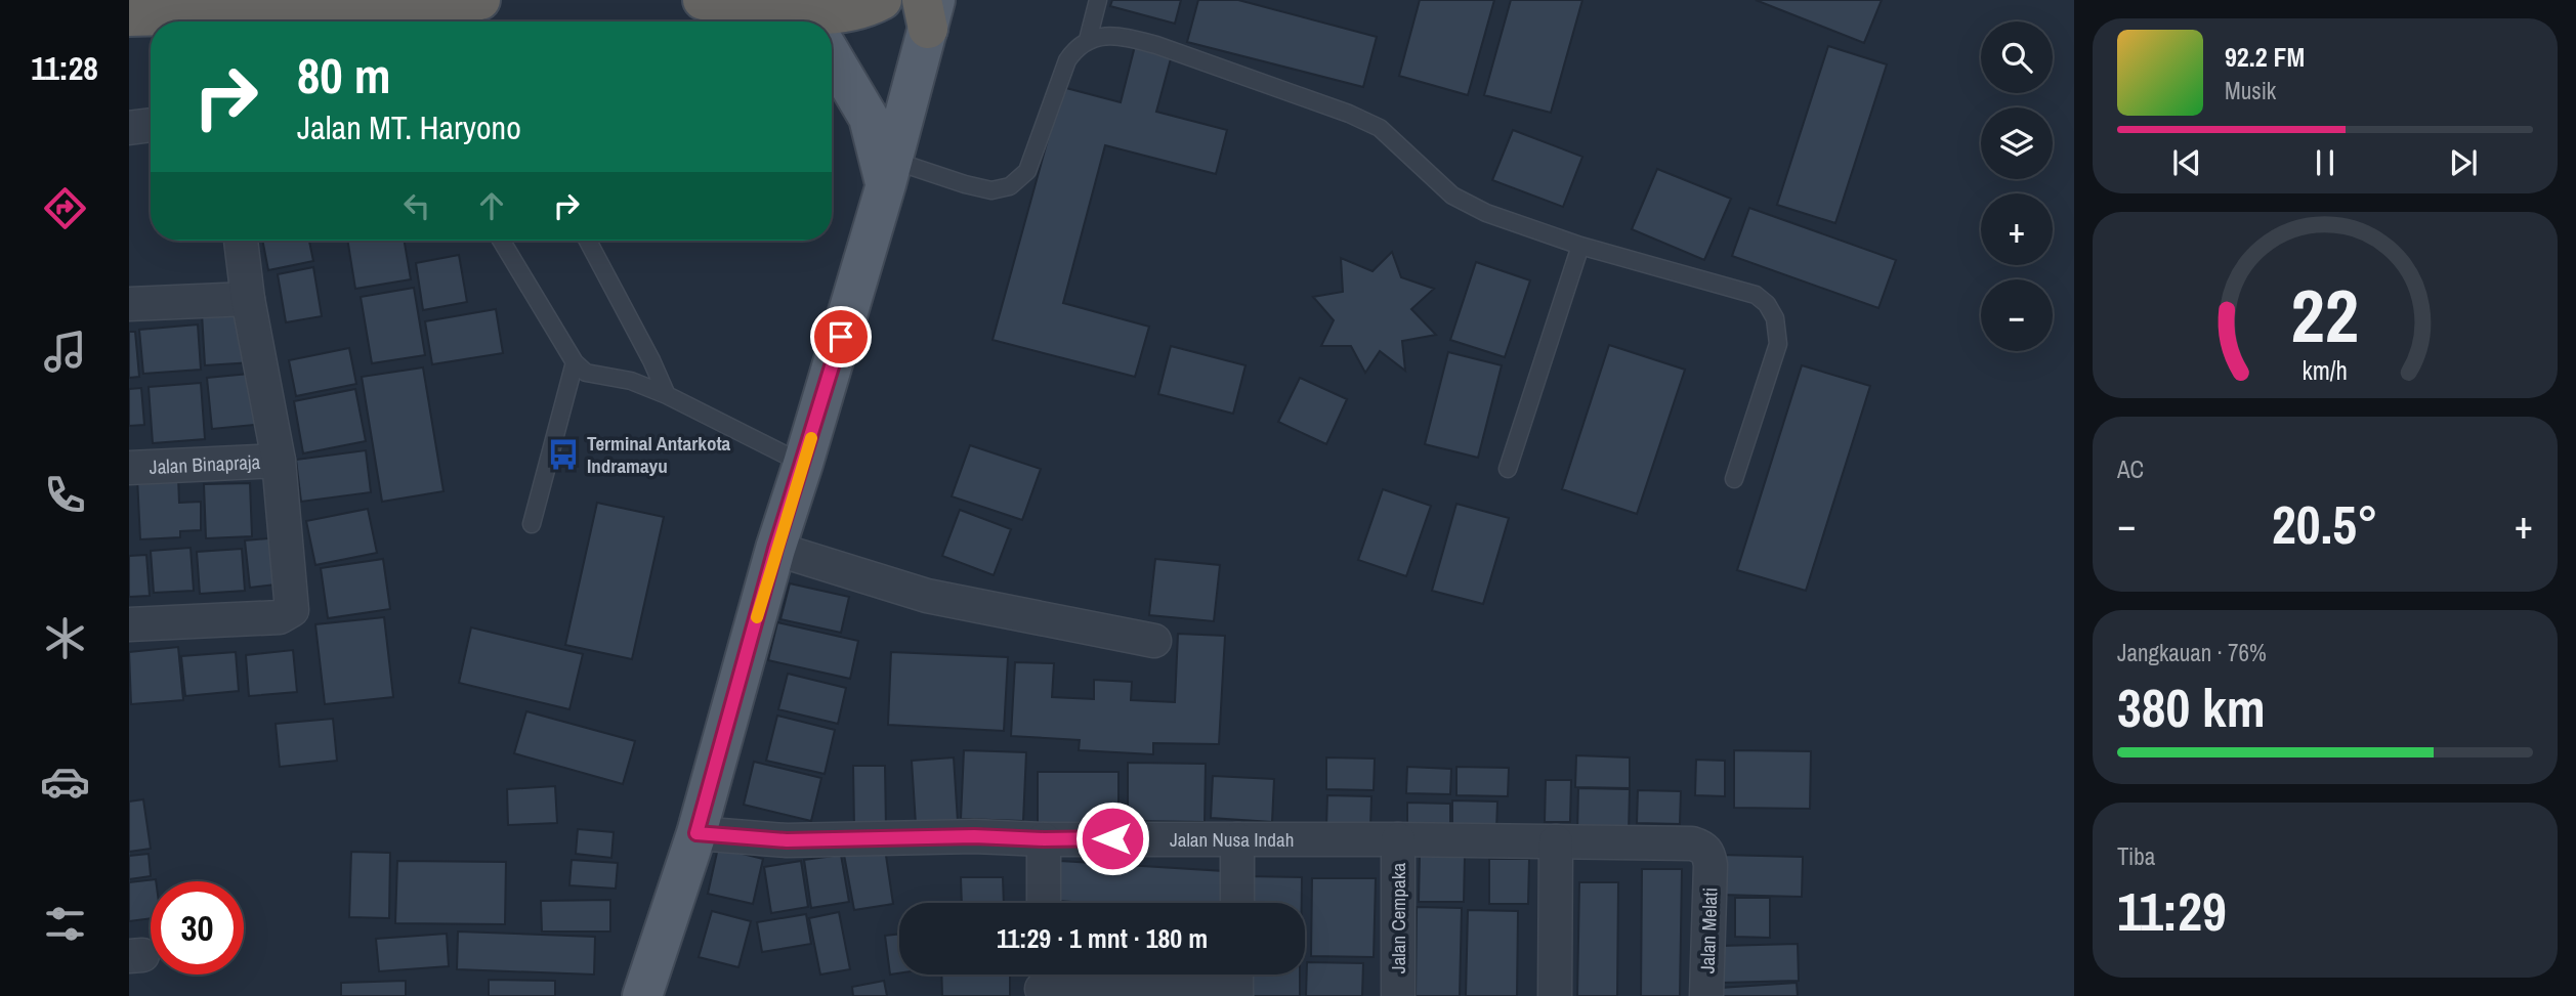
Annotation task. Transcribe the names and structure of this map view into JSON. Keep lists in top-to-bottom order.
{
  "streets": {
    "street": [
      "Jalan Binapraja",
      "Jalan Nusa Indah",
      "Jalan Cempaka",
      "Jalan Melati"
    ]
  },
  "crossings": [
    ["Jalan Nusa Indah", "Jalan Cempaka"],
    ["Jalan Nusa Indah", "Jalan Melati"]
  ],
  "places": {
    "bus stop": ["Terminal Antarkota Indramayu"]
  },
  "page": {
    "tabs": "11:28",
    "map_buttons": ["+", "−"],
    "turn": ["80 m", "Jalan MT. Haryono"],
    "song": ["92.2 FM", "Musik"],
    "tile": [
      "AC",
      ["Jangkauan · 76%", "380 km"],
      ["Tiba", "11:29"]
    ],
    "heat": ["−", "20.5°", "+"],
    "limit": "30",
    "trip": "11:29 · 1 mnt · 180 m",
    "gauge": ["22", "km/h"]
  }
}
